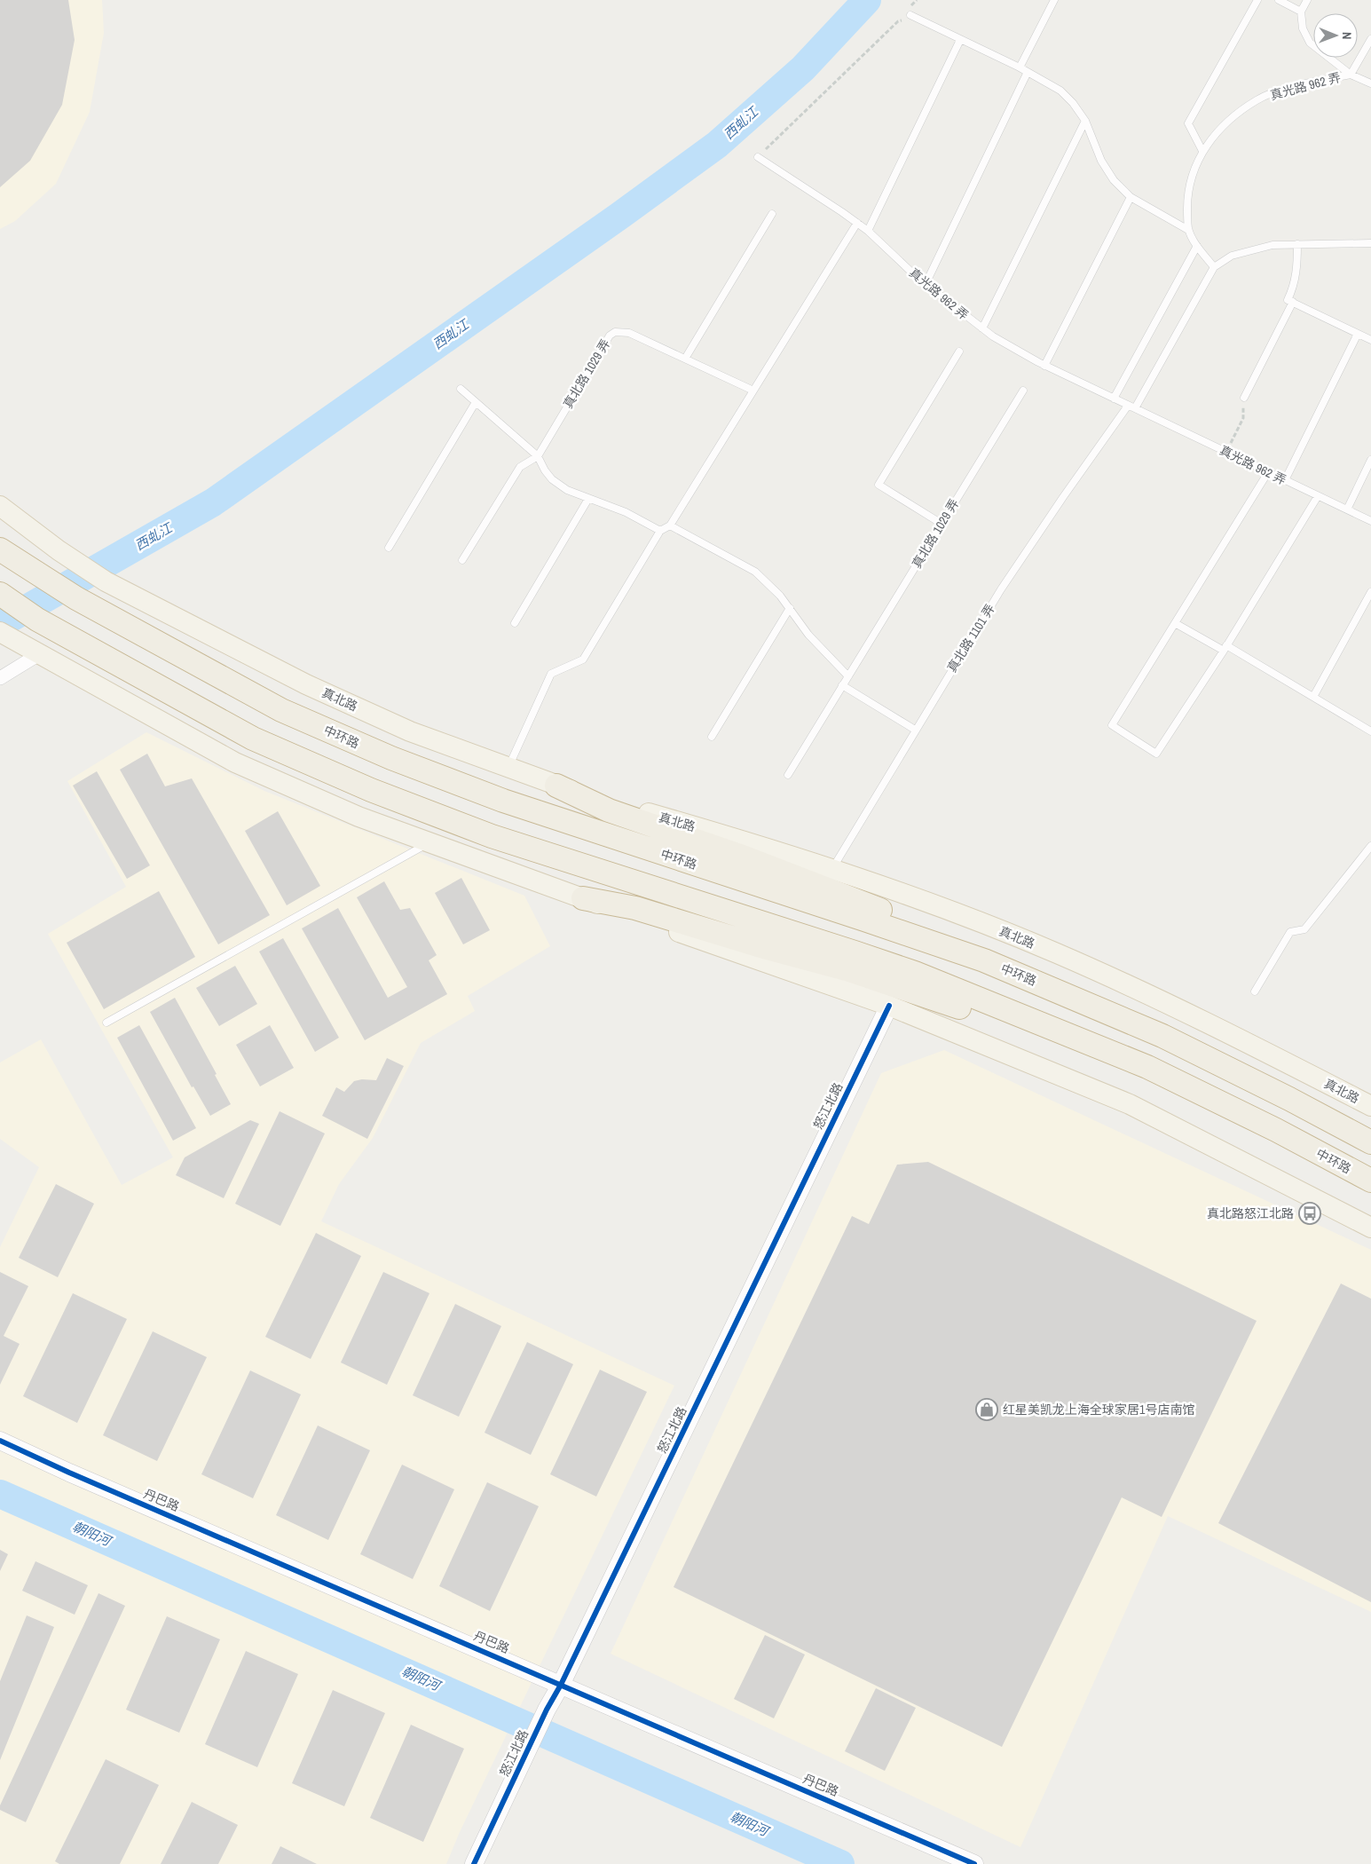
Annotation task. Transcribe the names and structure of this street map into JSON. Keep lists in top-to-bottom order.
{
  "streets": {
    "highway": ["中环路"],
    "main road": ["真北路"],
    "street": ["怒江北路", "丹巴路"],
    "lane": ["真光路 962 弄", "真北路 1029 弄", "真北路 1101 弄"]
  },
  "crossings": [
    ["真光路 962 弄", "真北路 1101 弄"],
    ["真北路 1101 弄", "真北路"],
    ["怒江北路", "丹巴路"]
  ],
  "water": ["西虬江", "朝阳河"],
  "places": {
    "bus stop": ["真北路怒江北路"],
    "shop": ["红星美凯龙上海全球家居1号店南馆"]
  },
  "north": "right"
}
